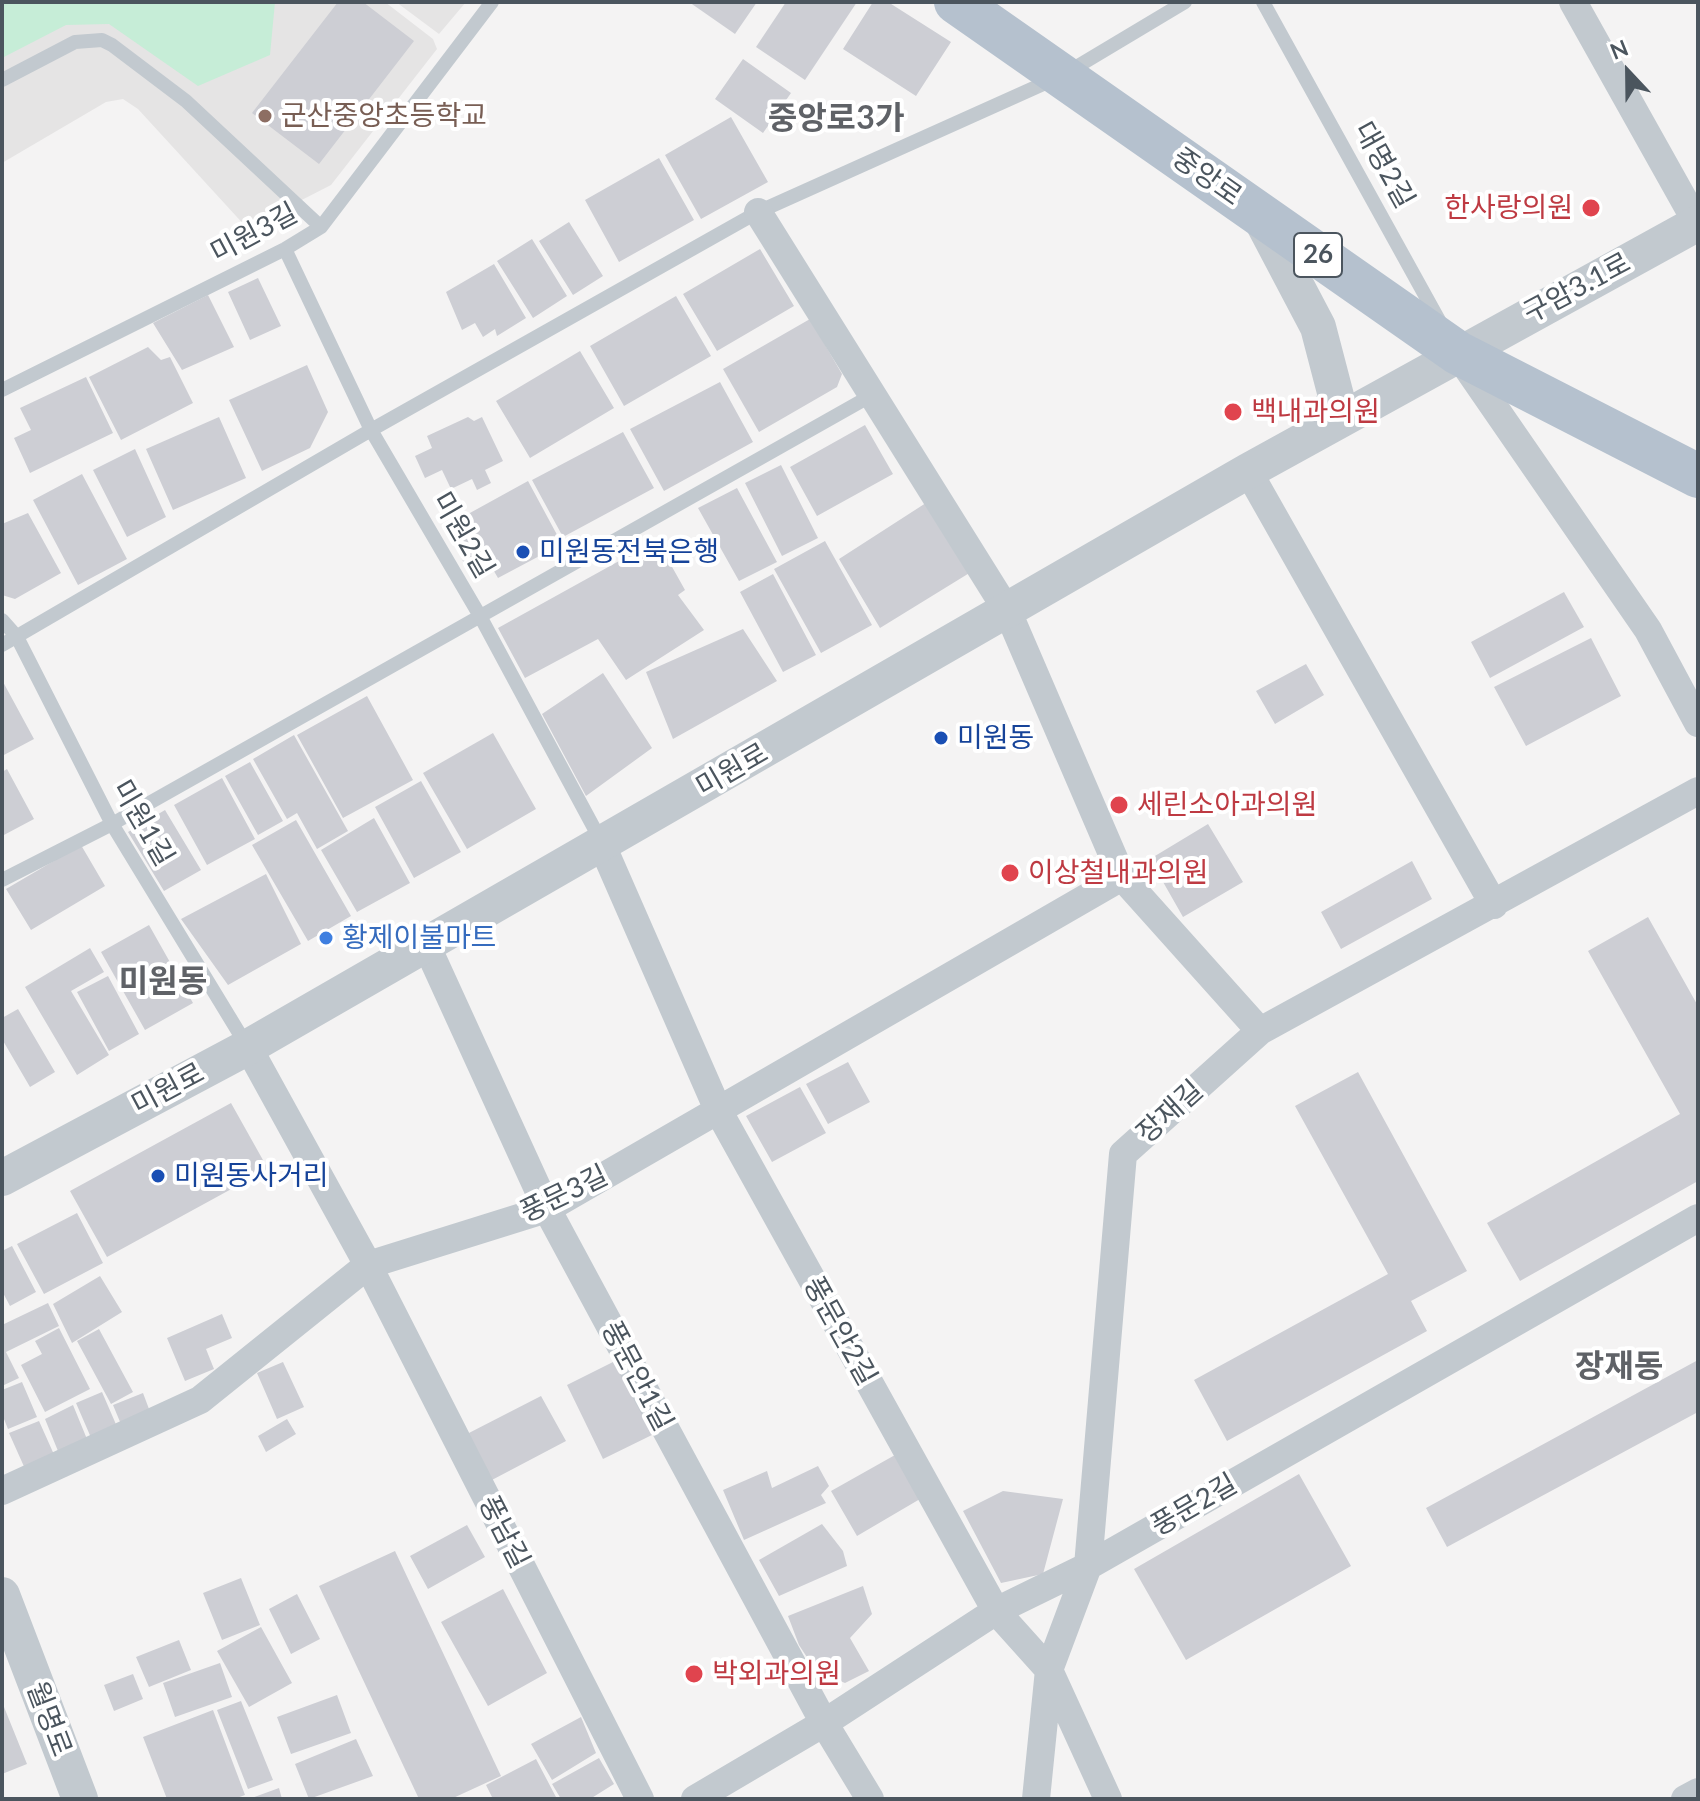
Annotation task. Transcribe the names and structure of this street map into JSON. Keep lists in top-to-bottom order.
{
  "streets": {
    "main road": ["중앙로", "26"],
    "street": [
      "구암3.1로",
      "미원로",
      "장재길",
      "풍문3길",
      "풍문안2길",
      "풍문안1길",
      "풍문2길",
      "풍남길",
      "월명로"
    ],
    "lane": [
      "대명2길",
      "미원3길",
      "미원2길",
      "미원1길"
    ]
  },
  "crossings": [
    ["대명2길", "중앙로"],
    ["대명2길", "구암3.1로"],
    ["대명2길", "미원로"],
    ["중앙로", "구암3.1로"],
    ["중앙로", "미원로"],
    ["미원3길", "미원2길"],
    ["구암3.1로", "미원로"],
    ["미원2길", "미원로"],
    ["미원2길", "풍문안2길"],
    ["미원로", "미원1길"],
    ["미원로", "풍문안2길"],
    ["미원로", "풍문안1길"],
    ["미원로", "풍남길"],
    ["미원1길", "풍남길"],
    ["장재길", "풍문안2길"],
    ["장재길", "풍문2길"],
    ["풍문3길", "풍문안2길"],
    ["풍문3길", "풍문안1길"],
    ["풍문3길", "풍남길"],
    ["풍문안2길", "풍문2길"],
    ["풍문안1길", "풍문2길"]
  ],
  "districts": ["중앙로3가", "미원동", "장재동"],
  "places": [
    "군산중앙초등학교",
    "한사랑의원",
    "백내과의원",
    "미원동전북은행",
    "미원동",
    "세린소아과의원",
    "이상철내과의원",
    "황제이불마트",
    "미원동사거리",
    "박외과의원"
  ],
  "north": "top"
}
